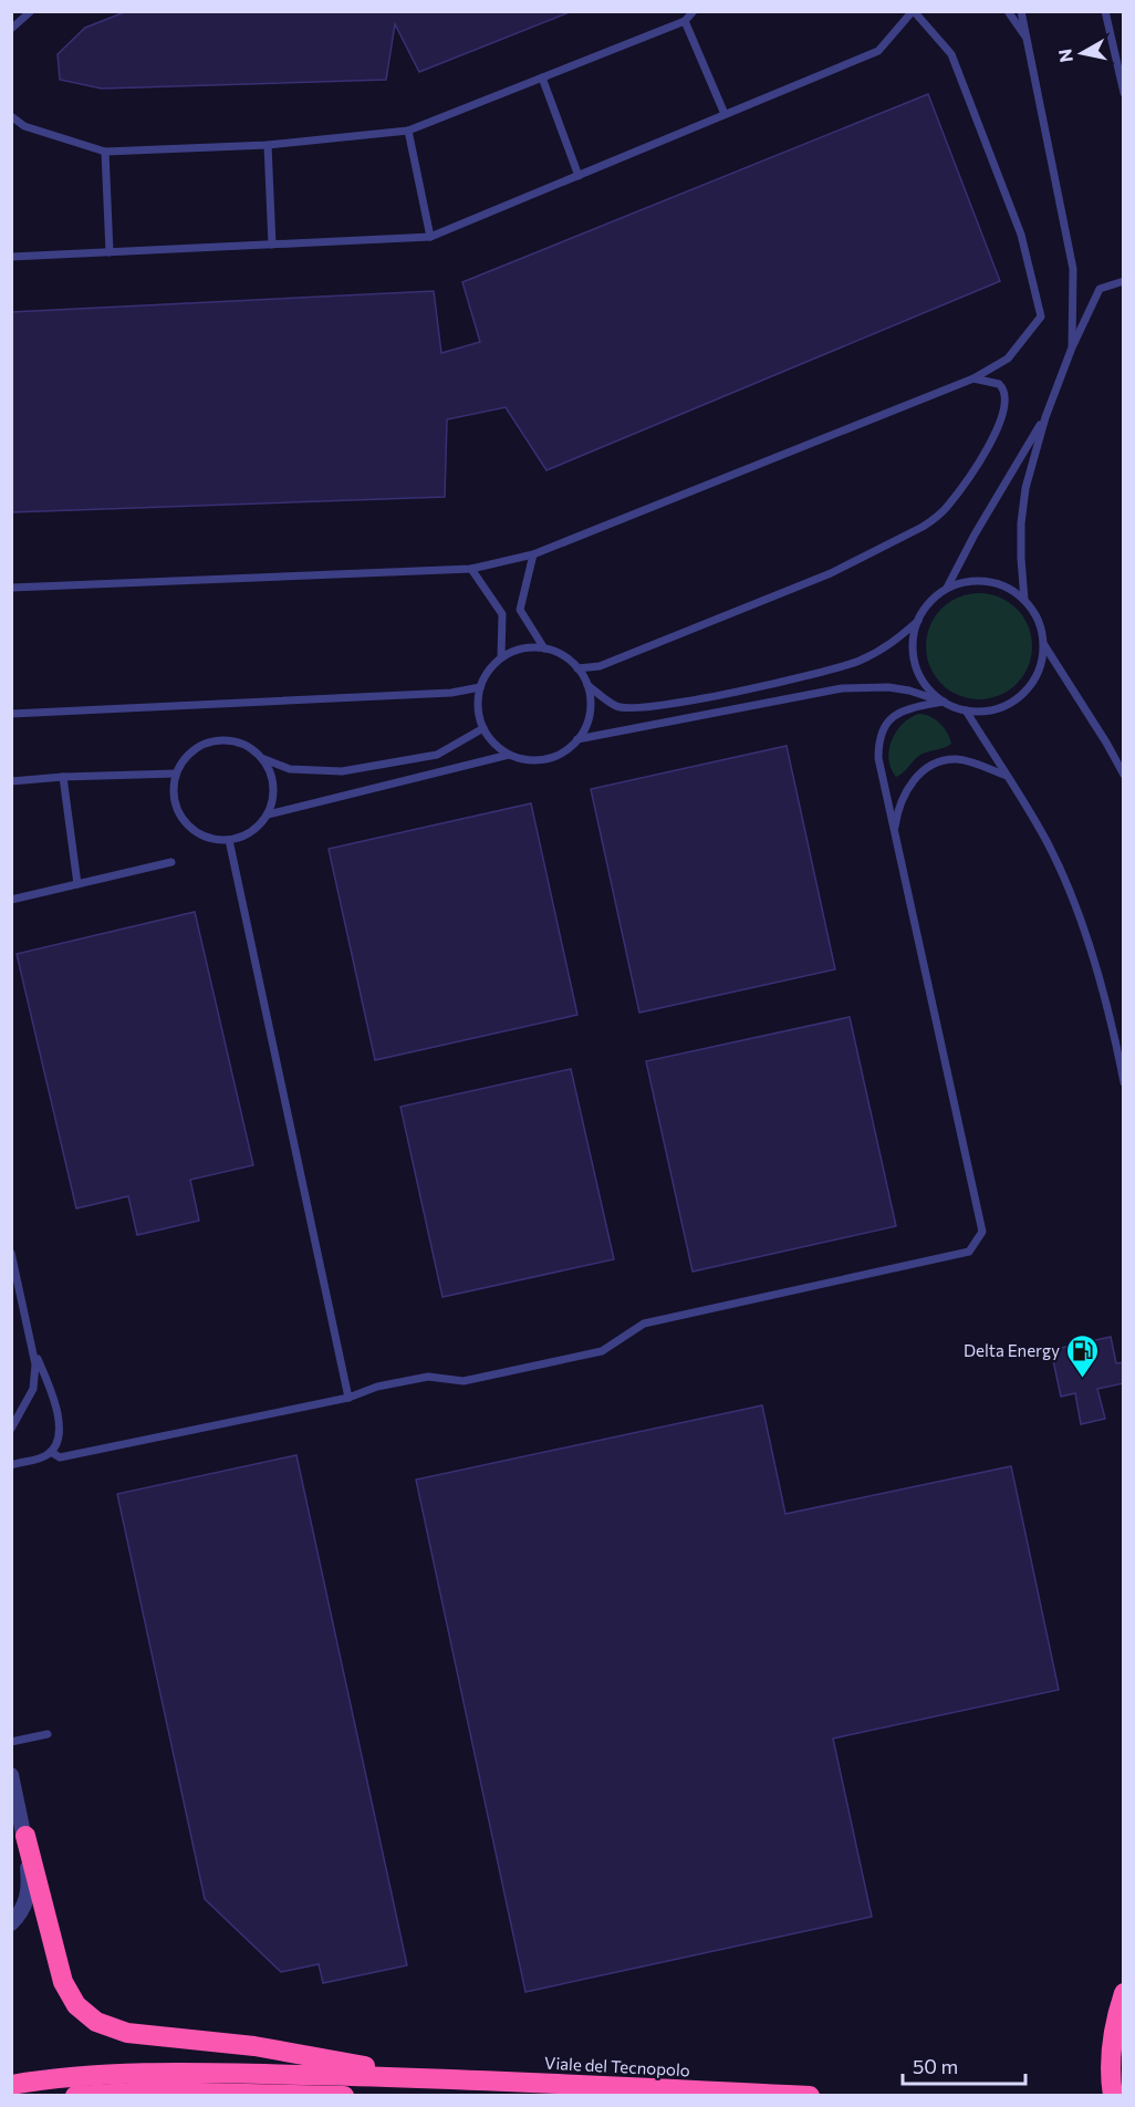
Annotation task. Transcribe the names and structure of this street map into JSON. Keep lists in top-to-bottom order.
{
  "streets": {
    "highway": ["Viale del Tecnopolo"]
  },
  "places": {
    "fuel station": ["Delta Energy"]
  },
  "scale_bar": "50 m",
  "north": "left"
}
